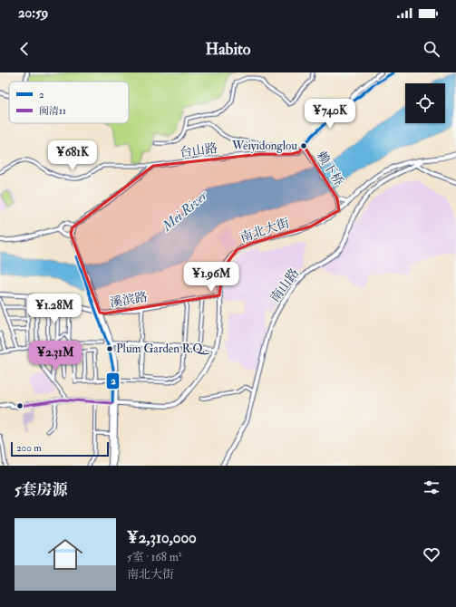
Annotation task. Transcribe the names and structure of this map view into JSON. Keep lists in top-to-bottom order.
{
  "streets": {
    "street": [
      "台山路",
      "赖下桥",
      "南北大街",
      "南山路",
      "溪滨路"
    ]
  },
  "crossings": [
    ["南北大街", "南山路"],
    ["南北大街", "溪滨路"]
  ],
  "water": ["Mei River"],
  "places": ["Weiyidonglou", "Plum Garden R.Q."],
  "lines": ["transit line 2", "transit line 闽清11"],
  "legend": ["2", "闽清11"],
  "scale_bar": "200 m",
  "page": {
    "status": "20:59",
    "header": "Habito",
    "price": [
      "¥740K",
      "¥681K",
      "¥1.96M",
      "¥1.28M",
      "¥2.31M"
    ],
    "scale": "200 m",
    "heading": "5套房源",
    "list": [
      {
        "name": "¥2,310,000",
        "note": "5室 · 168 m² · 南北大街"
      }
    ]
  }
}
